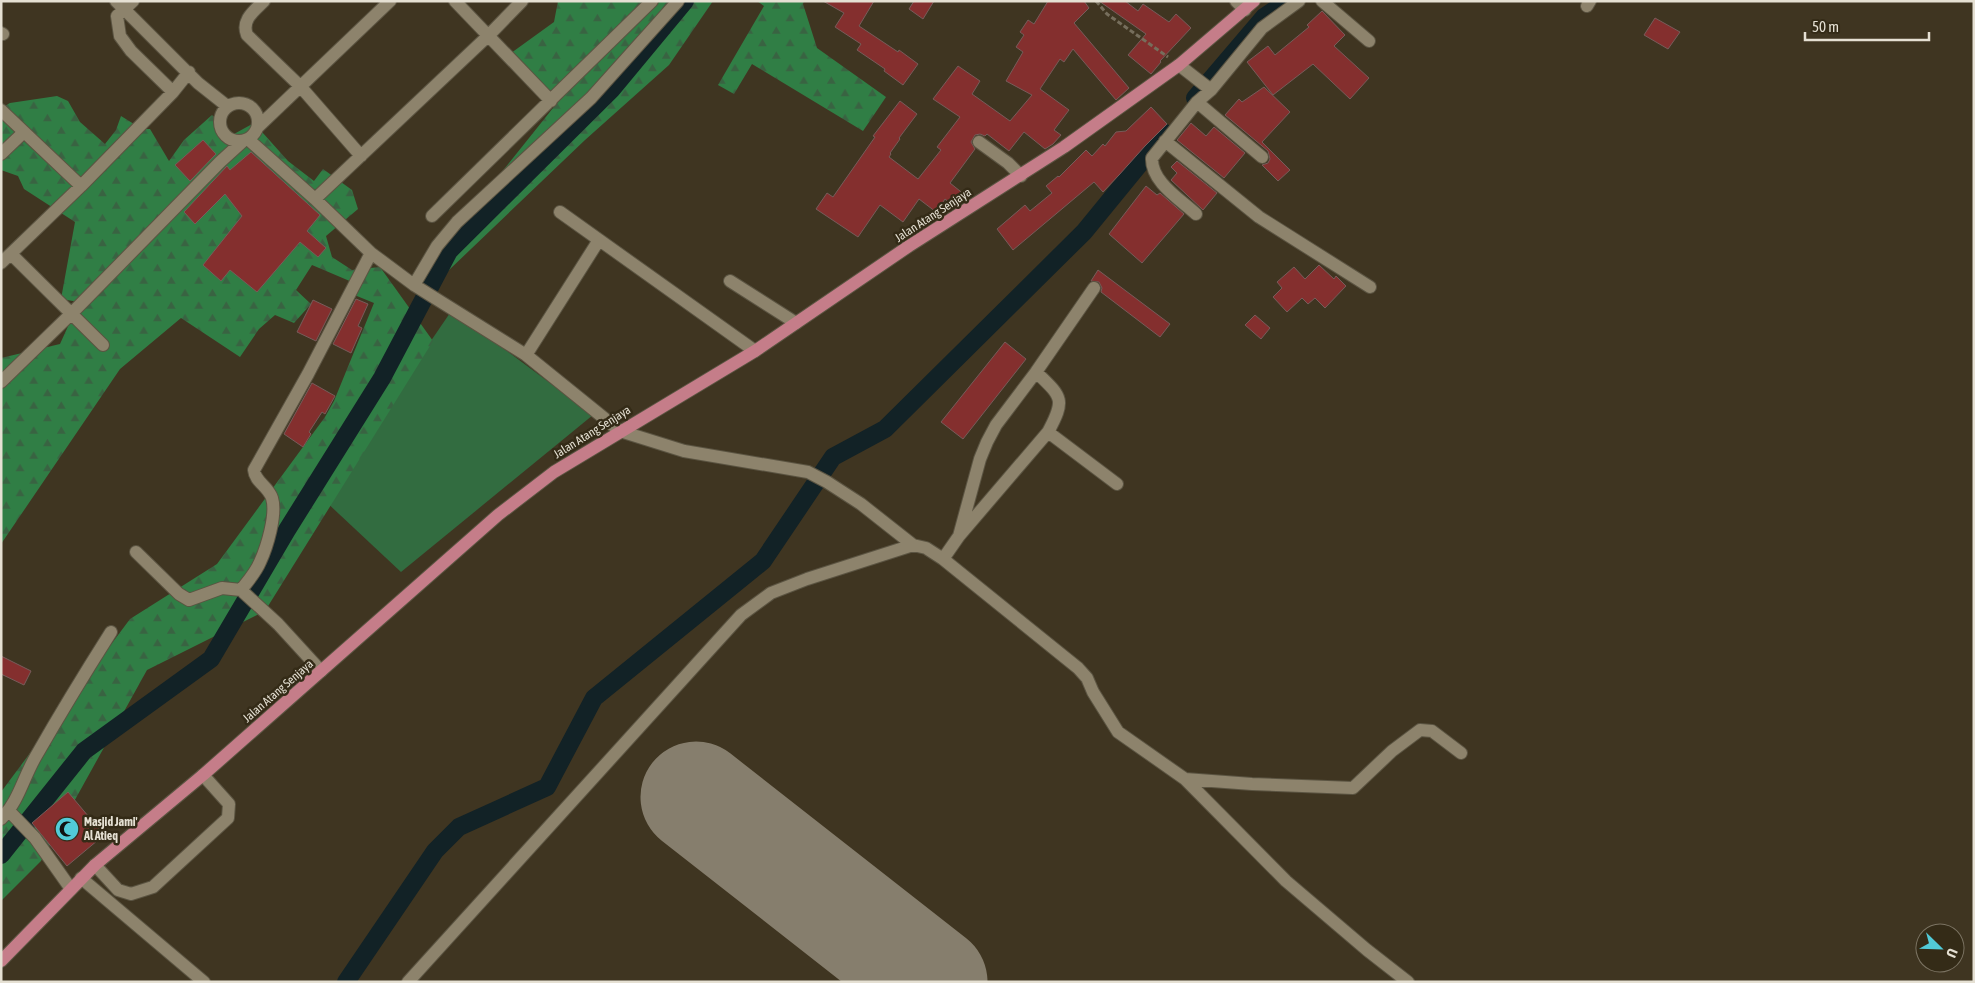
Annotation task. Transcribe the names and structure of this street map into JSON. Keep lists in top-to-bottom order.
{
  "streets": {
    "main road": ["Jalan Atang Senjaya"]
  },
  "places": {
    "mosque": ["Masjid Jami' Al Atieq"]
  },
  "scale_bar": "50 m",
  "north": "bottom right"
}
